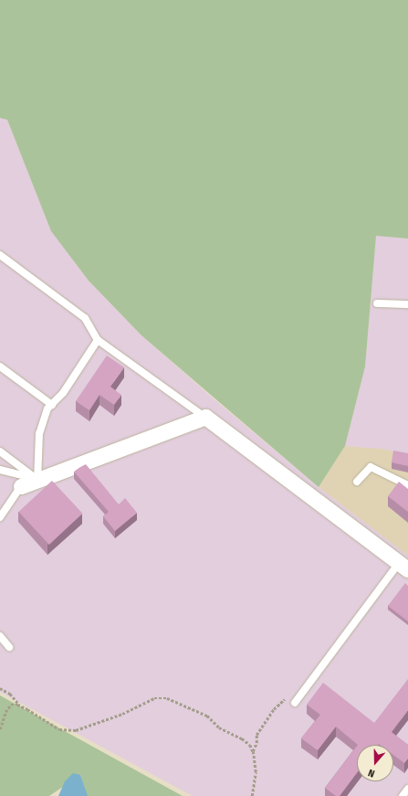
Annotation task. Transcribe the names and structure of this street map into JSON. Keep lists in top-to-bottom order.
{
  "north": "bottom"
}
